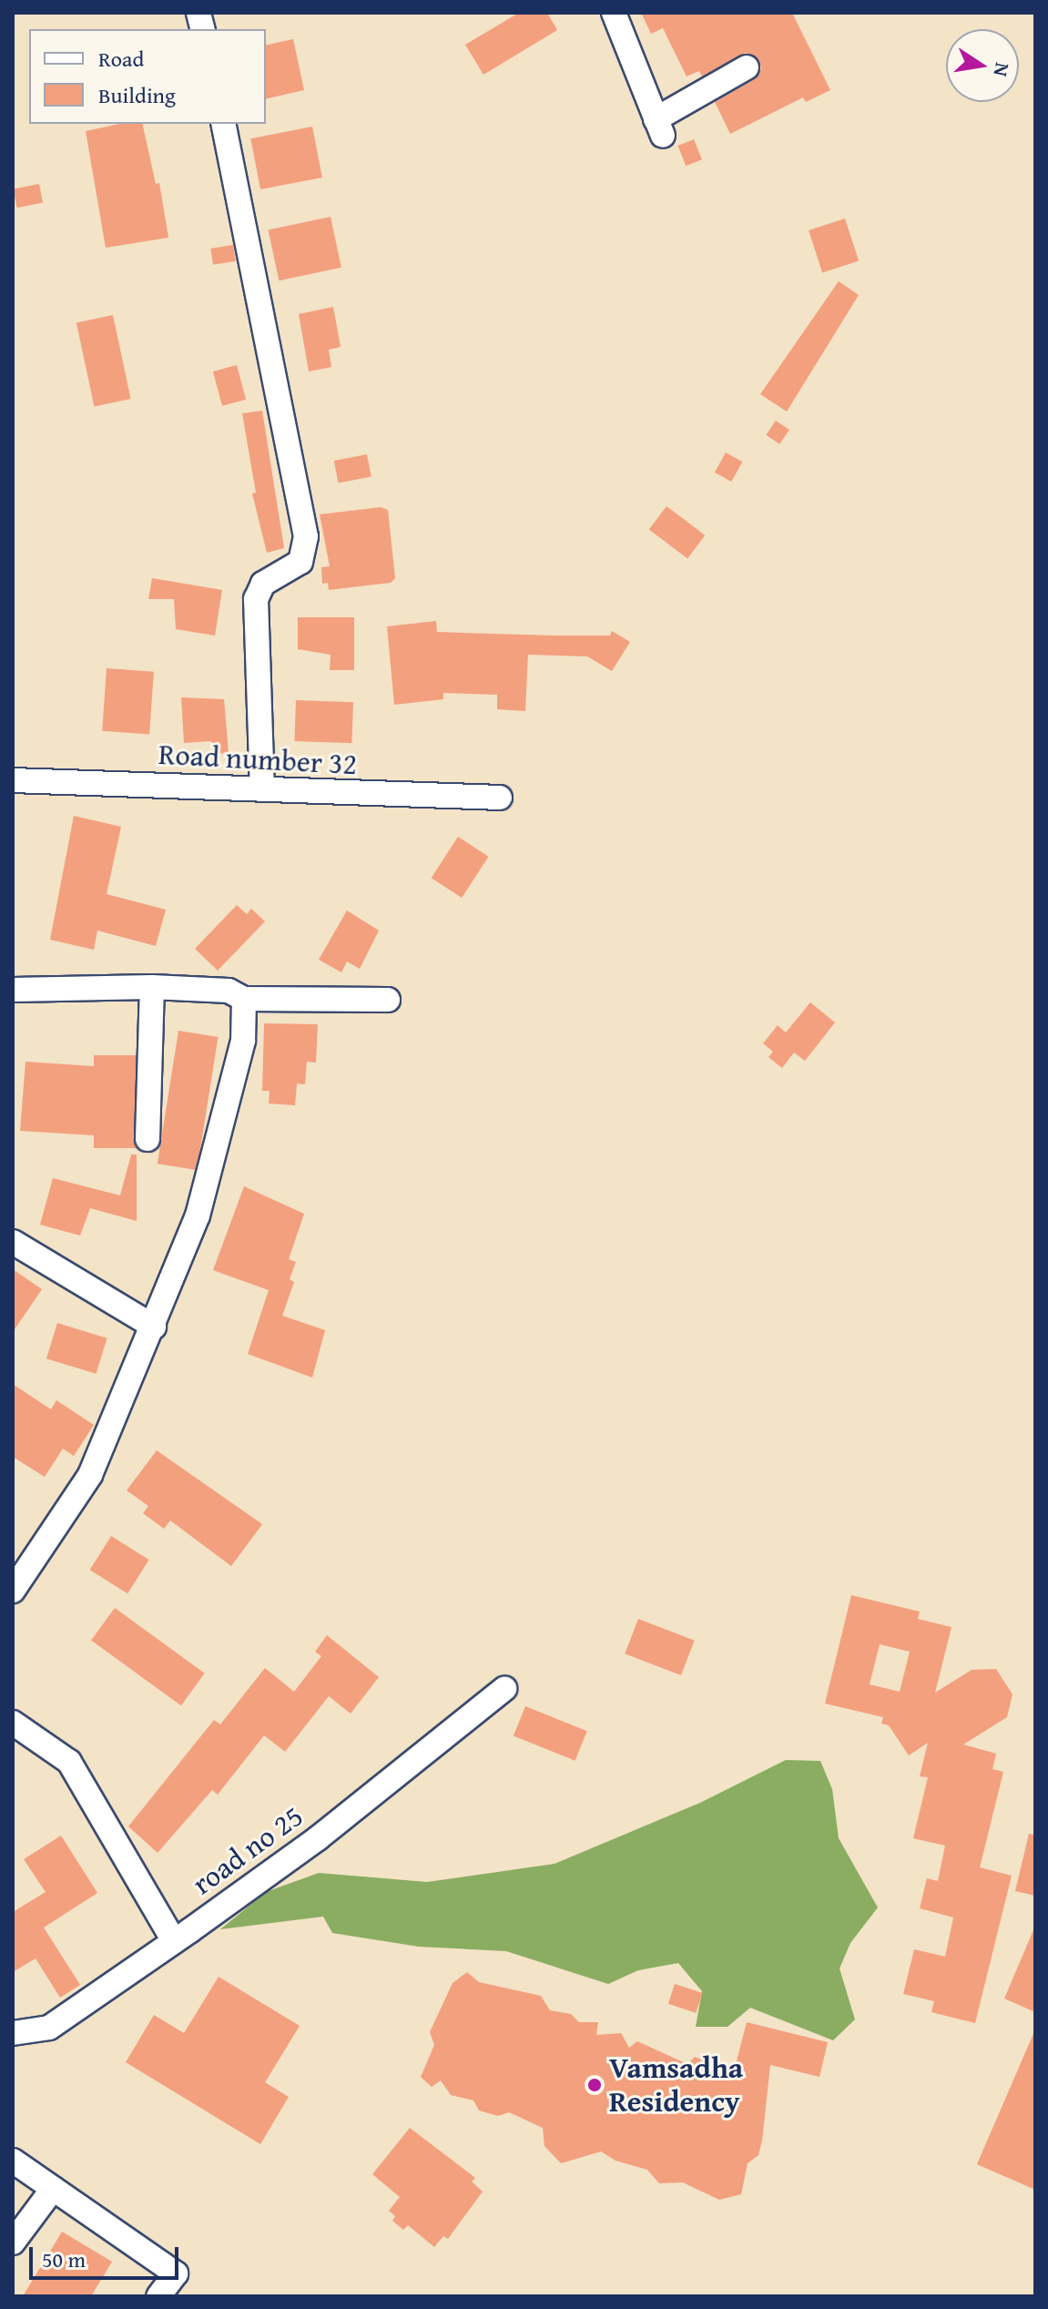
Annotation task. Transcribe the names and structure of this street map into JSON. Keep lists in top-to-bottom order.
{
  "streets": {
    "street": ["Road number 32", "road no 25"]
  },
  "places": ["Vamsadha Residency"],
  "legend": ["Road", "Building"],
  "scale_bar": "50 m",
  "north": "right"
}
